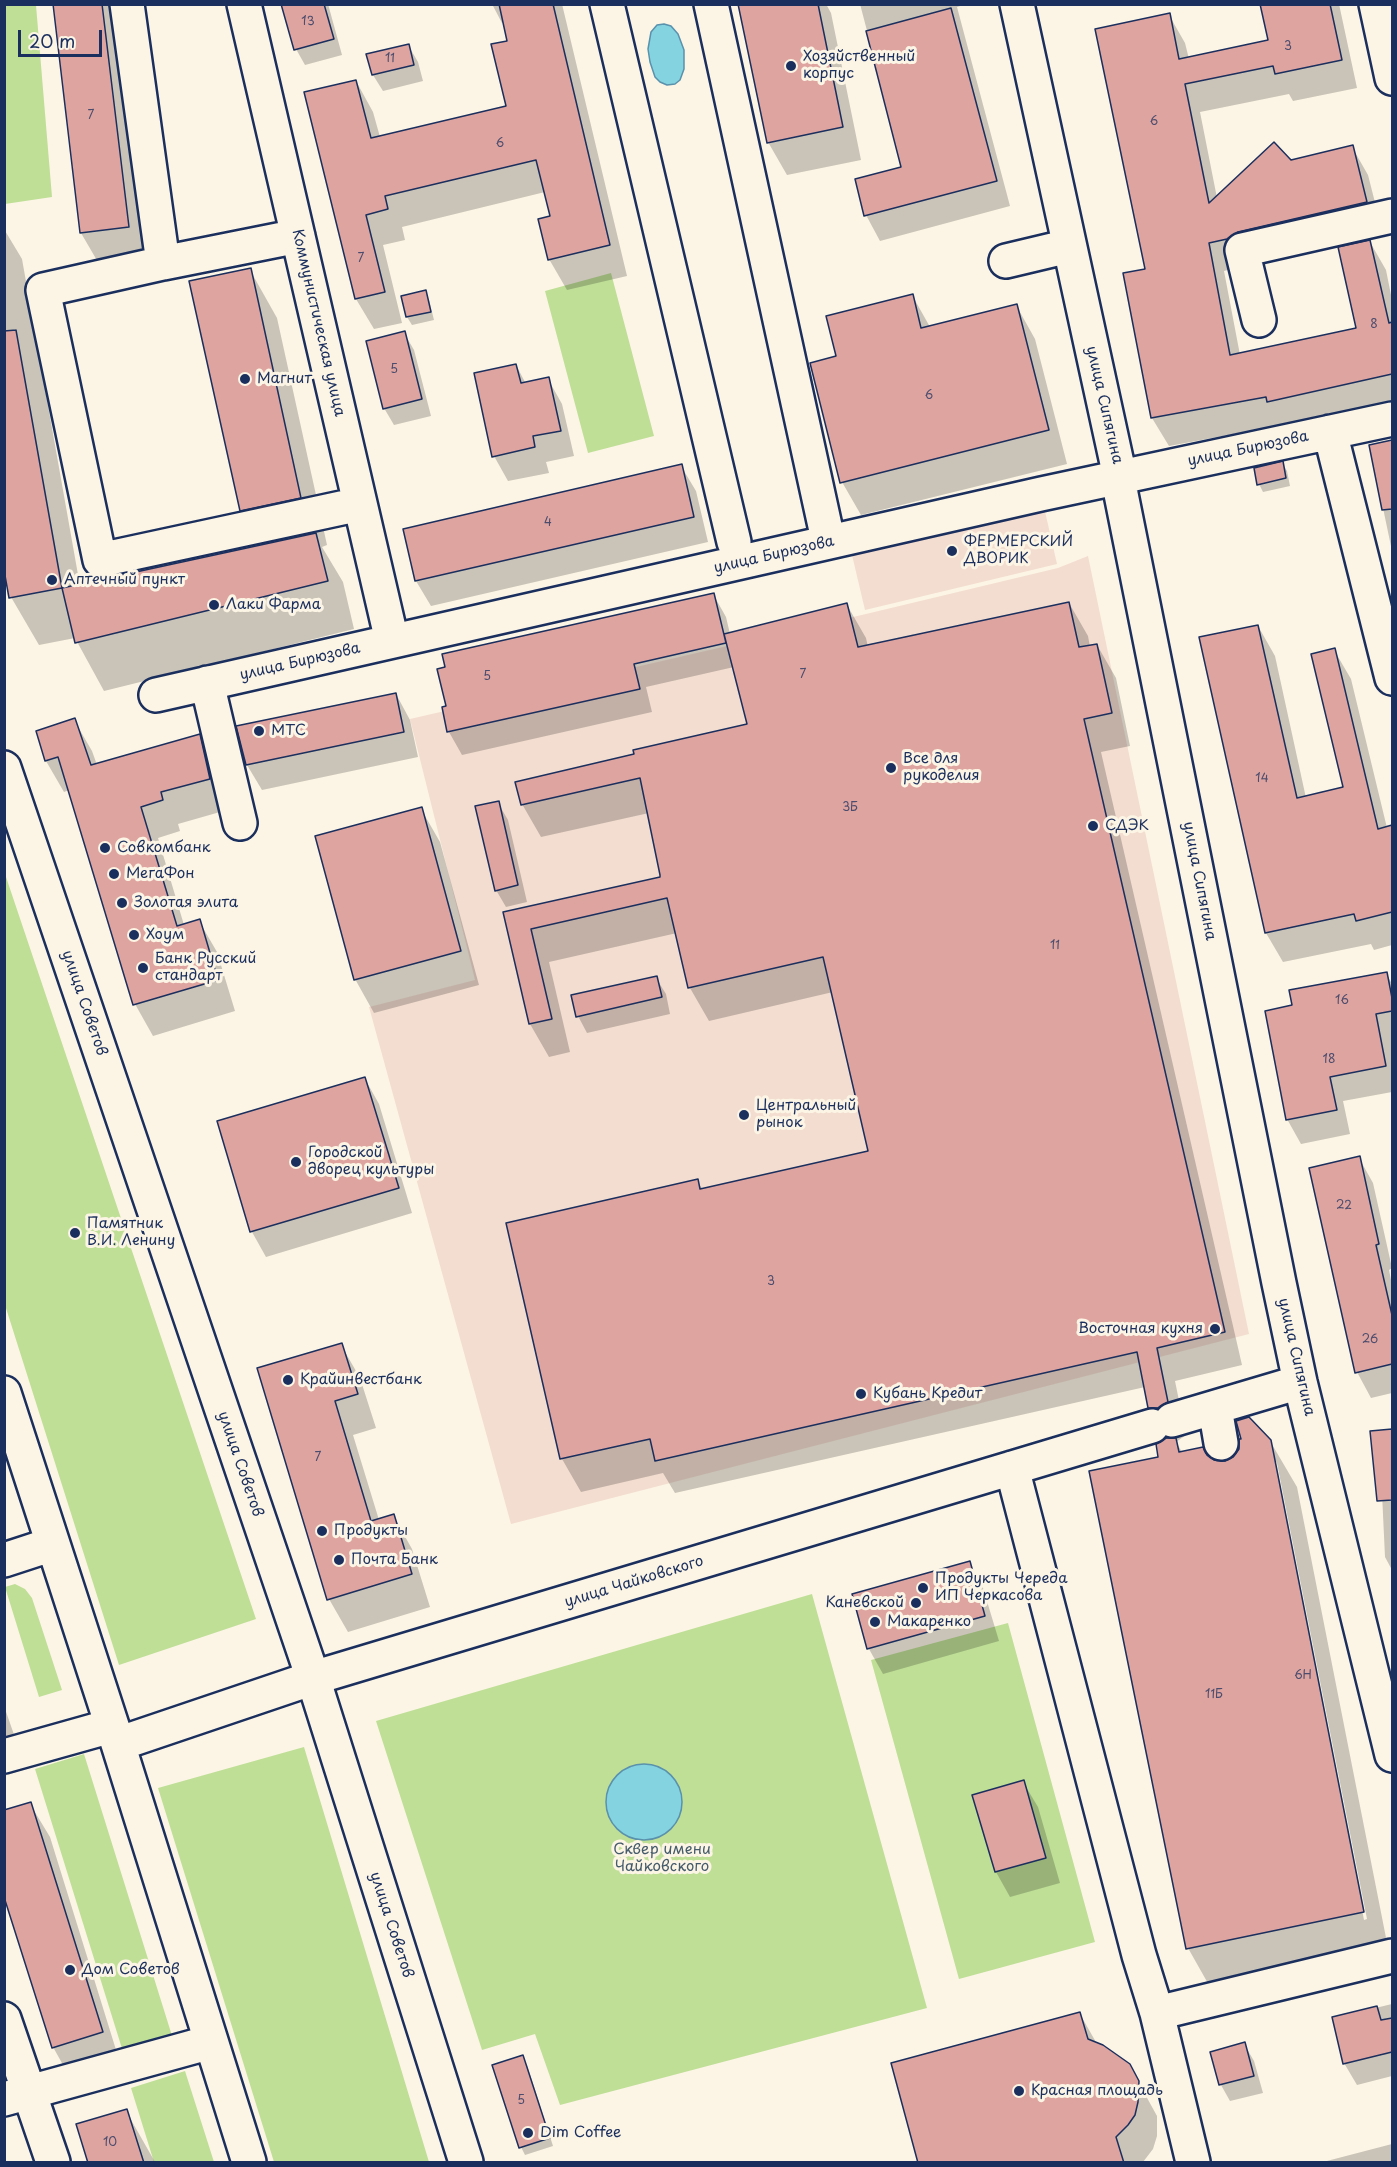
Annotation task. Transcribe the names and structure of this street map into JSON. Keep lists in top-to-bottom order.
{
  "streets": {
    "street": [
      "Коммунистическая улица",
      "улица Сипягина",
      "улица Бирюзова",
      "улица Советов",
      "улица Чайковского"
    ]
  },
  "crossings": [
    ["Коммунистическая улица", "улица Бирюзова"],
    ["улица Сипягина", "улица Бирюзова"],
    ["улица Сипягина", "улица Чайковского"],
    ["улица Советов", "улица Чайковского"]
  ],
  "parks": ["Сквер имени Чайковского"],
  "places": [
    "Хозяйственный корпус",
    "Магнит",
    "ФЕРМЕРСКИЙ ДВОРИК",
    "Аптечный пункт",
    "Лаки Фарма",
    "МТС",
    "Все для рукоделия",
    "СДЭК",
    "Совкомбанк",
    "МегаФон",
    "Золотая элита",
    "Хоум",
    "Банк Русский стандарт",
    "Центральный рынок",
    "Городской дворец культуры",
    "Памятник В.И. Ленину",
    "Восточная кухня",
    "Крайинвестбанк",
    "Кубань Кредит",
    "Продукты",
    "Почта Банк",
    "Продукты Череда ИП Черкасова",
    "Каневской",
    "Макаренко",
    "Дом Советов",
    "Красная площадь",
    "Dim Coffee"
  ],
  "house_numbers": [
    "13",
    "3",
    "11",
    "7",
    "6",
    "6",
    "7",
    "8",
    "5",
    "6",
    "4",
    "7",
    "5",
    "14",
    "3Б",
    "11",
    "16",
    "18",
    "22",
    "3",
    "26",
    "7",
    "6Н",
    "11Б",
    "5",
    "10"
  ],
  "scale_bar": "20 m"
}
